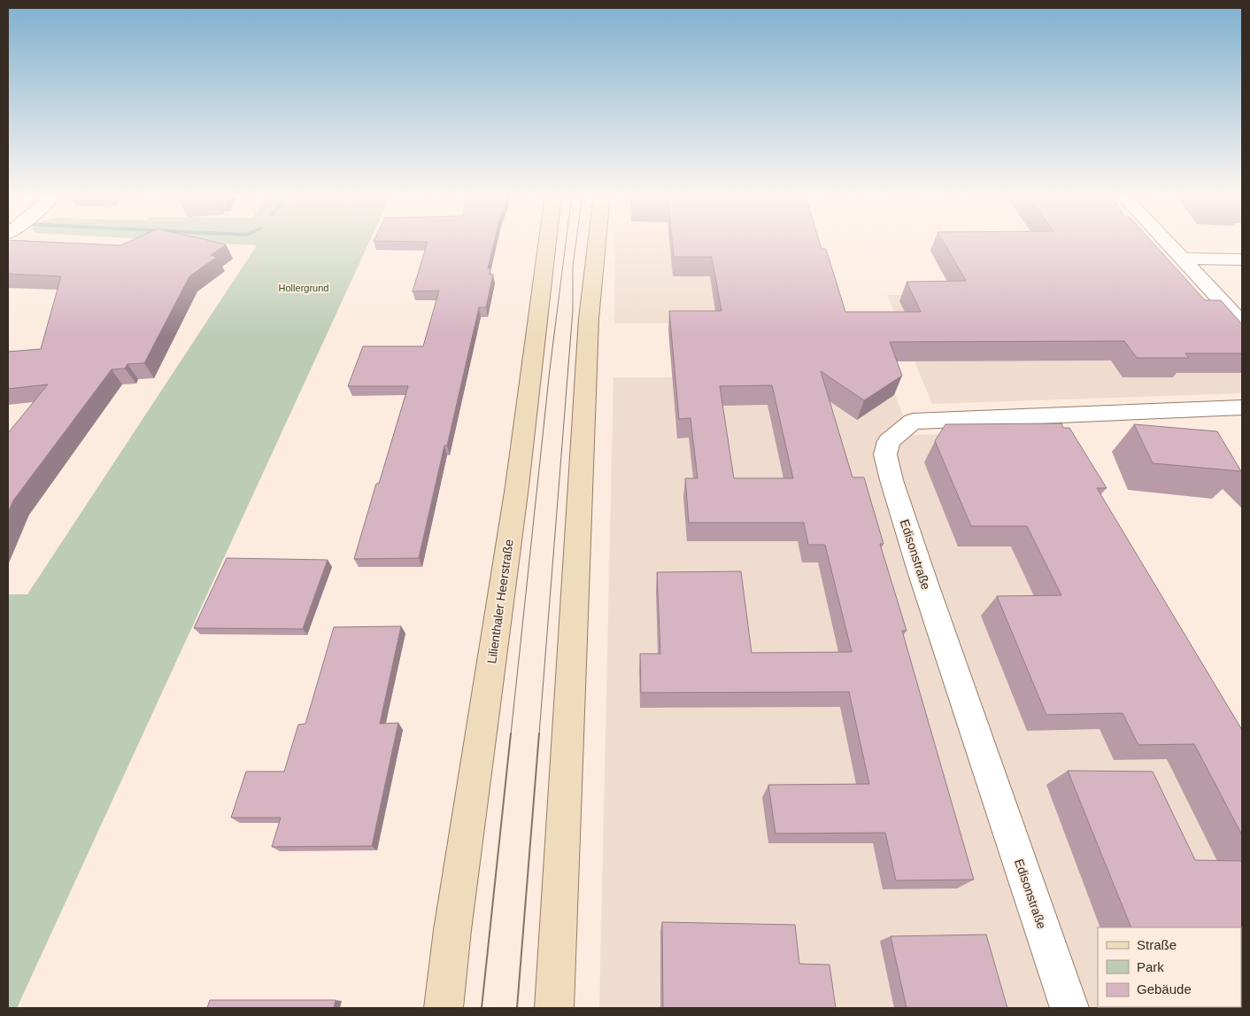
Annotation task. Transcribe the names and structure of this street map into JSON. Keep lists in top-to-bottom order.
{
  "streets": {
    "main road": ["Lilienthaler Heerstraße"],
    "street": ["Edisonstraße"]
  },
  "parks": ["Hollergrund"],
  "legend": ["Straße", "Park", "Gebäude"]
}
